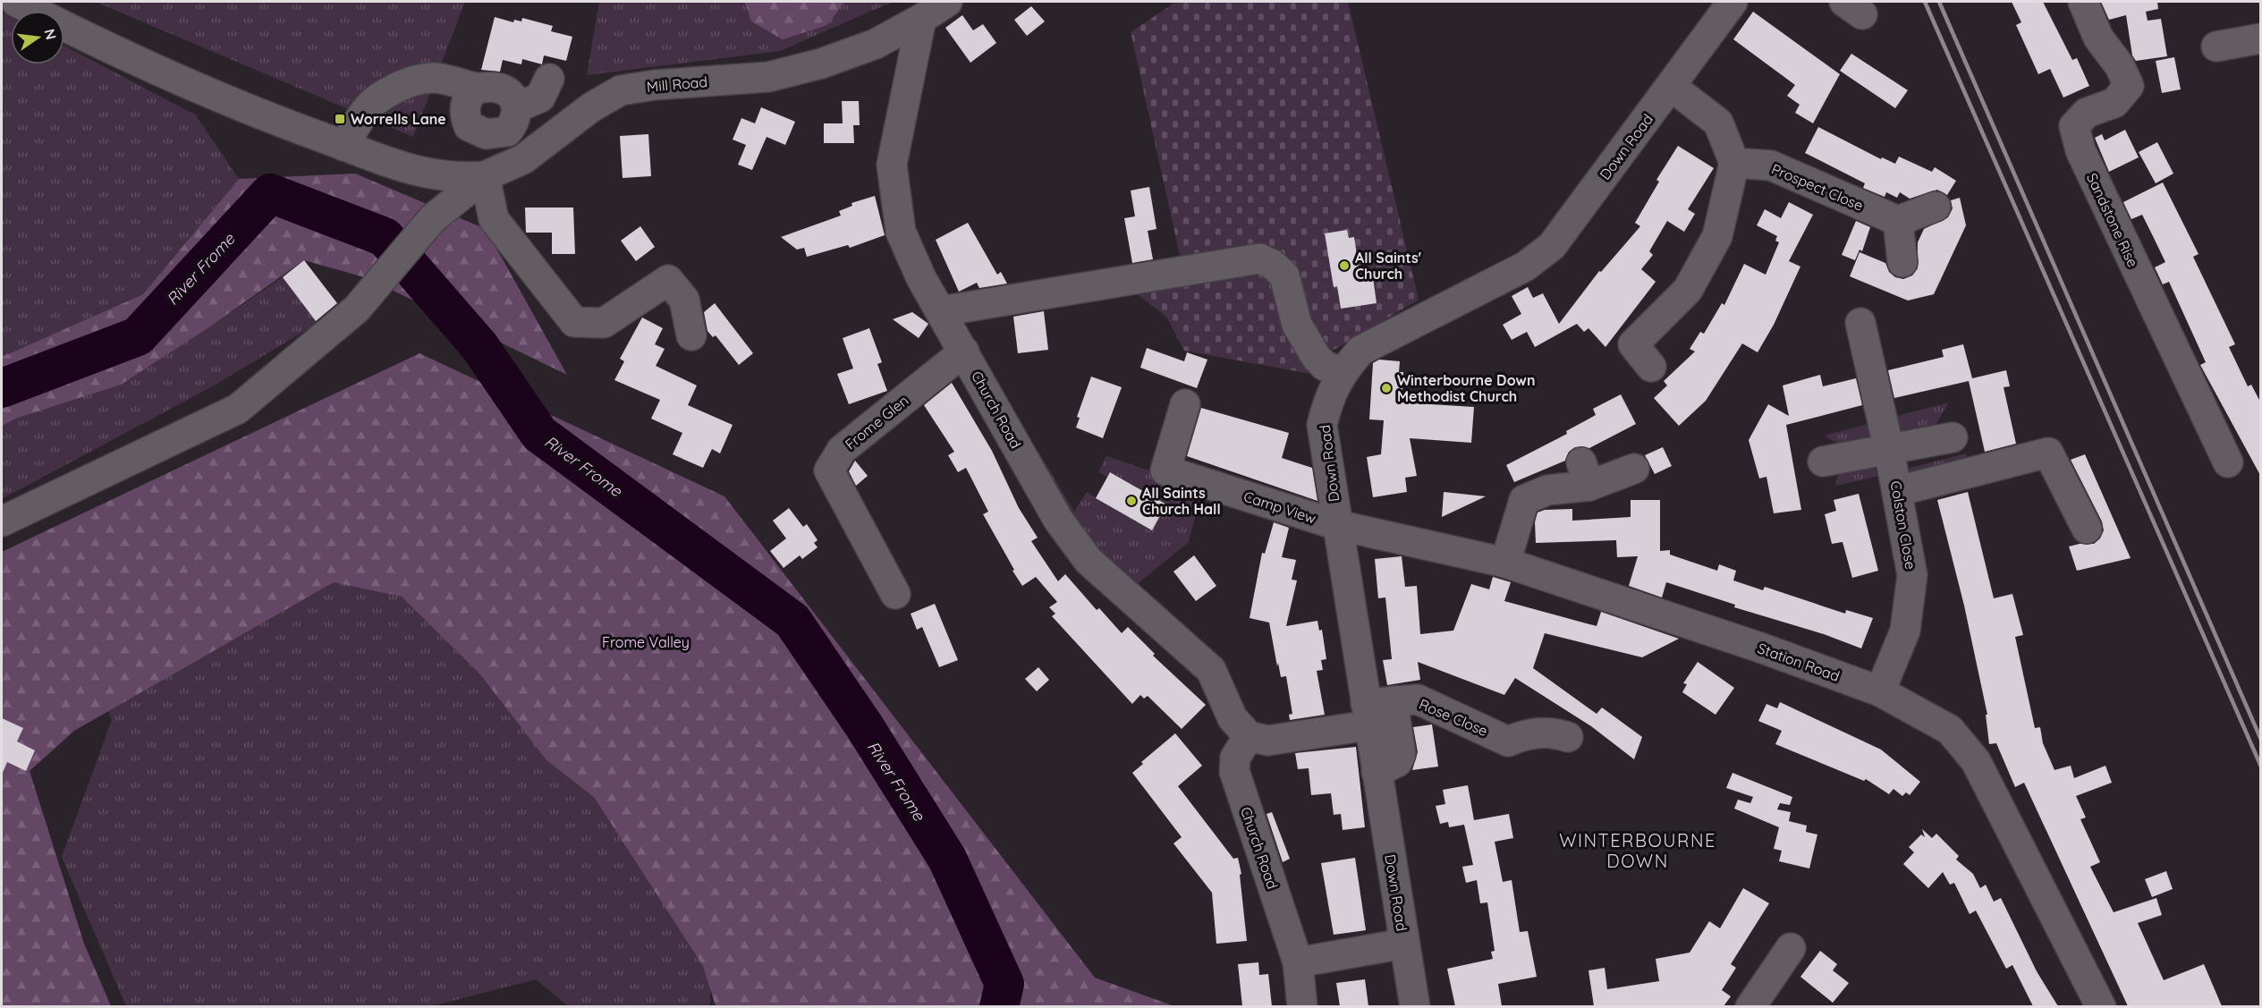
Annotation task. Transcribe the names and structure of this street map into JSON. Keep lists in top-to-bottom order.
{
  "streets": {
    "street": [
      "Mill Road",
      "Down Road",
      "Prospect Close",
      "Sandstone Rise",
      "Church Road",
      "Frome Glen",
      "Camp View",
      "Colston Close",
      "Station Road",
      "Rose Close"
    ]
  },
  "crossings": [
    ["Mill Road", "Church Road"],
    ["Down Road", "Camp View"],
    ["Down Road", "Station Road"],
    ["Down Road", "Rose Close"],
    ["Church Road", "Frome Glen"],
    ["Camp View", "Station Road"],
    ["Colston Close", "Station Road"]
  ],
  "districts": ["WINTERBOURNE DOWN"],
  "water": ["River Frome"],
  "parks": ["Frome Valley"],
  "places": {
    "transit": ["Worrells Lane"],
    "other": ["All Saints' Church", "Winterbourne Down Methodist Church", "All Saints Church Hall"]
  },
  "north": "right"
}
